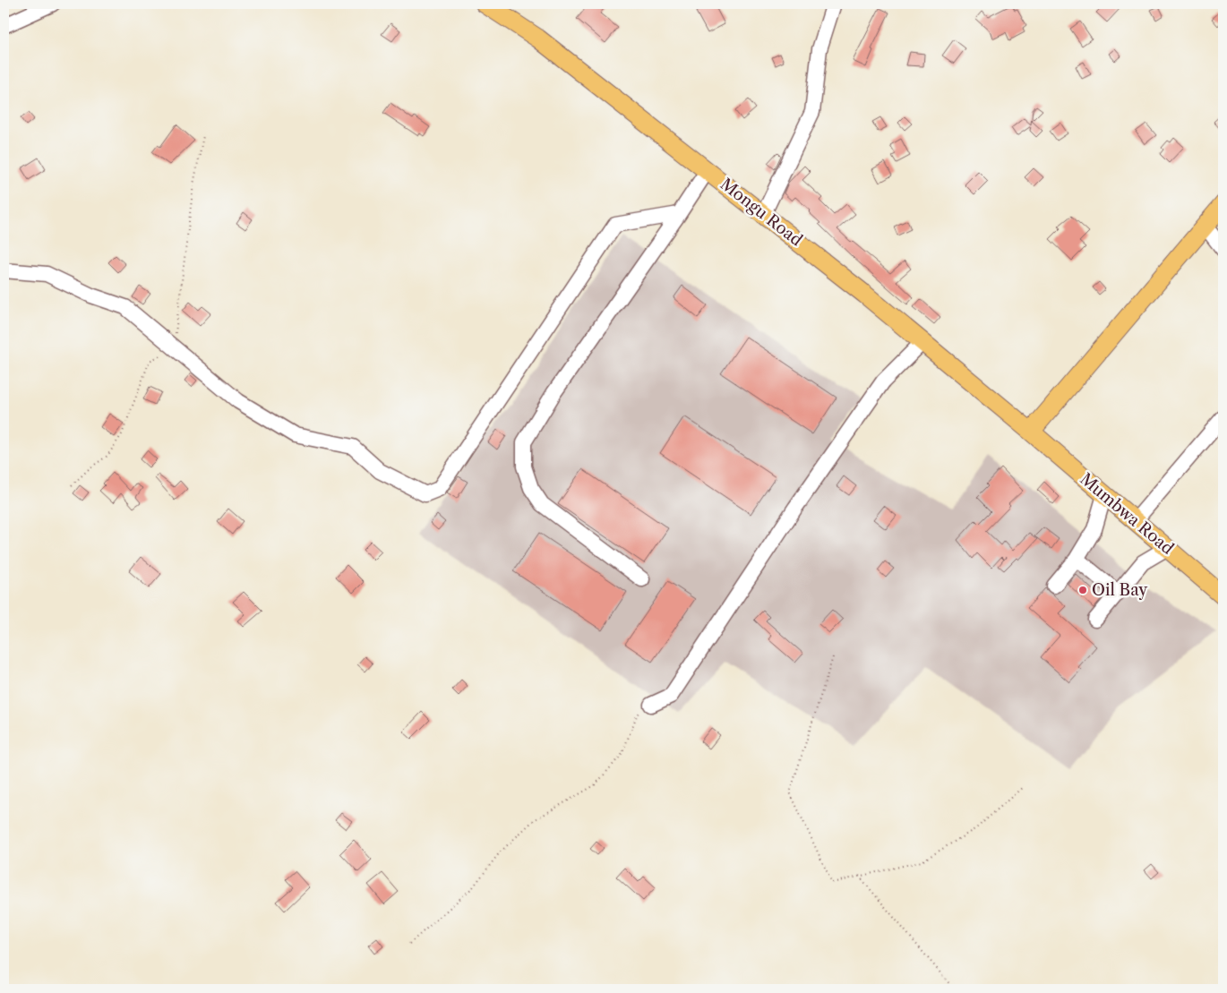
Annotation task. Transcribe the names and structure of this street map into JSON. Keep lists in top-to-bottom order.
{
  "streets": {
    "main road": ["Mongu Road", "Mumbwa Road"]
  },
  "crossings": [
    ["Mongu Road", "Mumbwa Road"]
  ],
  "places": ["Oil Bay"]
}
